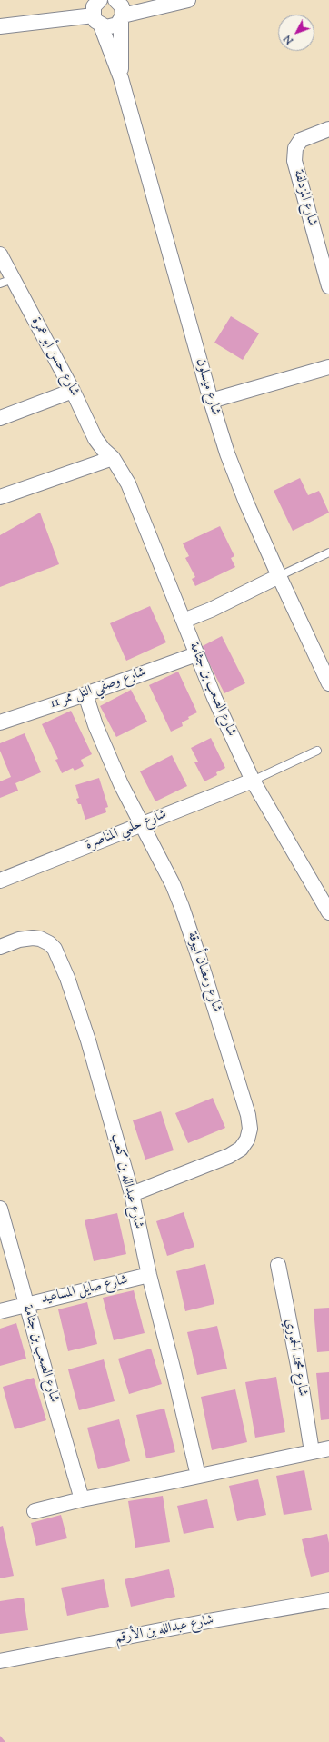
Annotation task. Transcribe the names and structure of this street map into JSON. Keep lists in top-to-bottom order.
{
  "streets": {
    "street": [
      "شارع المزدلفة",
      "شارع حسن أبو عمرة",
      "شارع ميسلون",
      "شارع وصفي التل ممر 11",
      "شارع الصعب بن جثامة",
      "شارع حلمي المناصرة",
      "شارع رمضان أبيوقة",
      "شارع عبدالله بن كعب",
      "شارع صايل المساعيد",
      "شارع محمد الحموري",
      "شارع عبدالله بن الأرقم"
    ]
  },
  "crossings": [
    ["شارع حسن أبو عمرة", "شارع الصعب بن جثامة"],
    ["شارع وصفي التل ممر 11", "شارع الصعب بن جثامة"],
    ["شارع وصفي التل ممر 11", "شارع رمضان أبيوقة"],
    ["شارع الصعب بن جثامة", "شارع حلمي المناصرة"],
    ["شارع الصعب بن جثامة", "شارع صايل المساعيد"],
    ["شارع حلمي المناصرة", "شارع رمضان أبيوقة"],
    ["شارع رمضان أبيوقة", "شارع عبدالله بن كعب"],
    ["شارع عبدالله بن كعب", "شارع صايل المساعيد"]
  ],
  "north": "bottom left"
}
